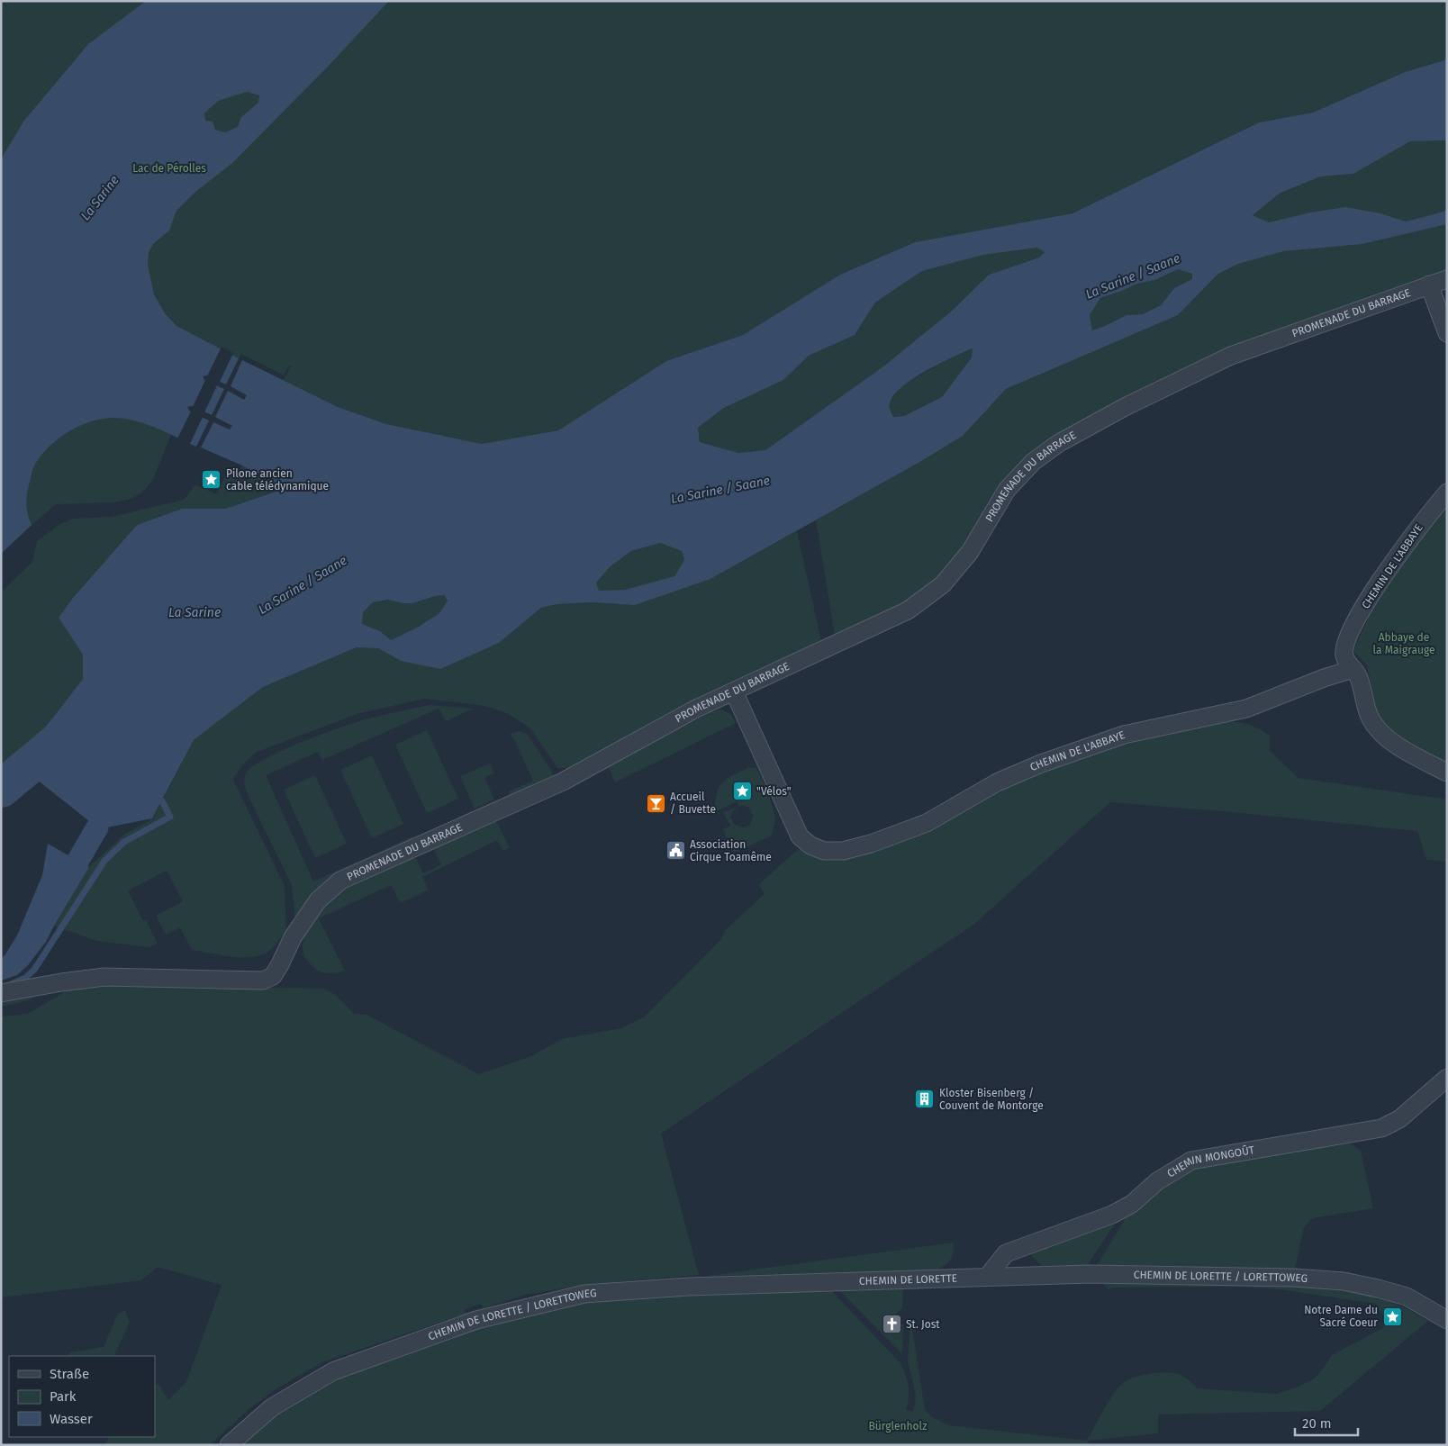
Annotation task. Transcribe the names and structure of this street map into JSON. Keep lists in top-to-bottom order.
{
  "streets": {
    "street": [
      "PROMENADE DU BARRAGE",
      "CHEMIN DE L'ABBAYE",
      "CHEMIN MONGOÛT",
      "CHEMIN DE LORETTE / LORETTOWEG",
      "CHEMIN DE LORETTE"
    ]
  },
  "crossings": [
    ["PROMENADE DU BARRAGE", "CHEMIN DE L'ABBAYE"],
    ["CHEMIN MONGOÛT", "CHEMIN DE LORETTE / LORETTOWEG"],
    ["CHEMIN MONGOÛT", "CHEMIN DE LORETTE"],
    ["CHEMIN DE LORETTE / LORETTOWEG", "CHEMIN DE LORETTE"]
  ],
  "water": ["La Sarine", "La Sarine / Saane"],
  "parks": ["Lac de Pérolles", "Abbaye de la Maigrauge", "Bürglenholz"],
  "places": {
    "place": ["Pilone ancien cable télédynamique", "\"Vélos\"", "Notre Dame du Sacré Coeur"],
    "bar": ["Accueil / Buvette"],
    "public building": ["Association Cirque Toamême"],
    "building": ["Kloster Bisenberg / Couvent de Montorge"],
    "church": ["St. Jost"]
  },
  "legend": ["Straße", "Park", "Wasser"],
  "scale_bar": "20 m"
}
